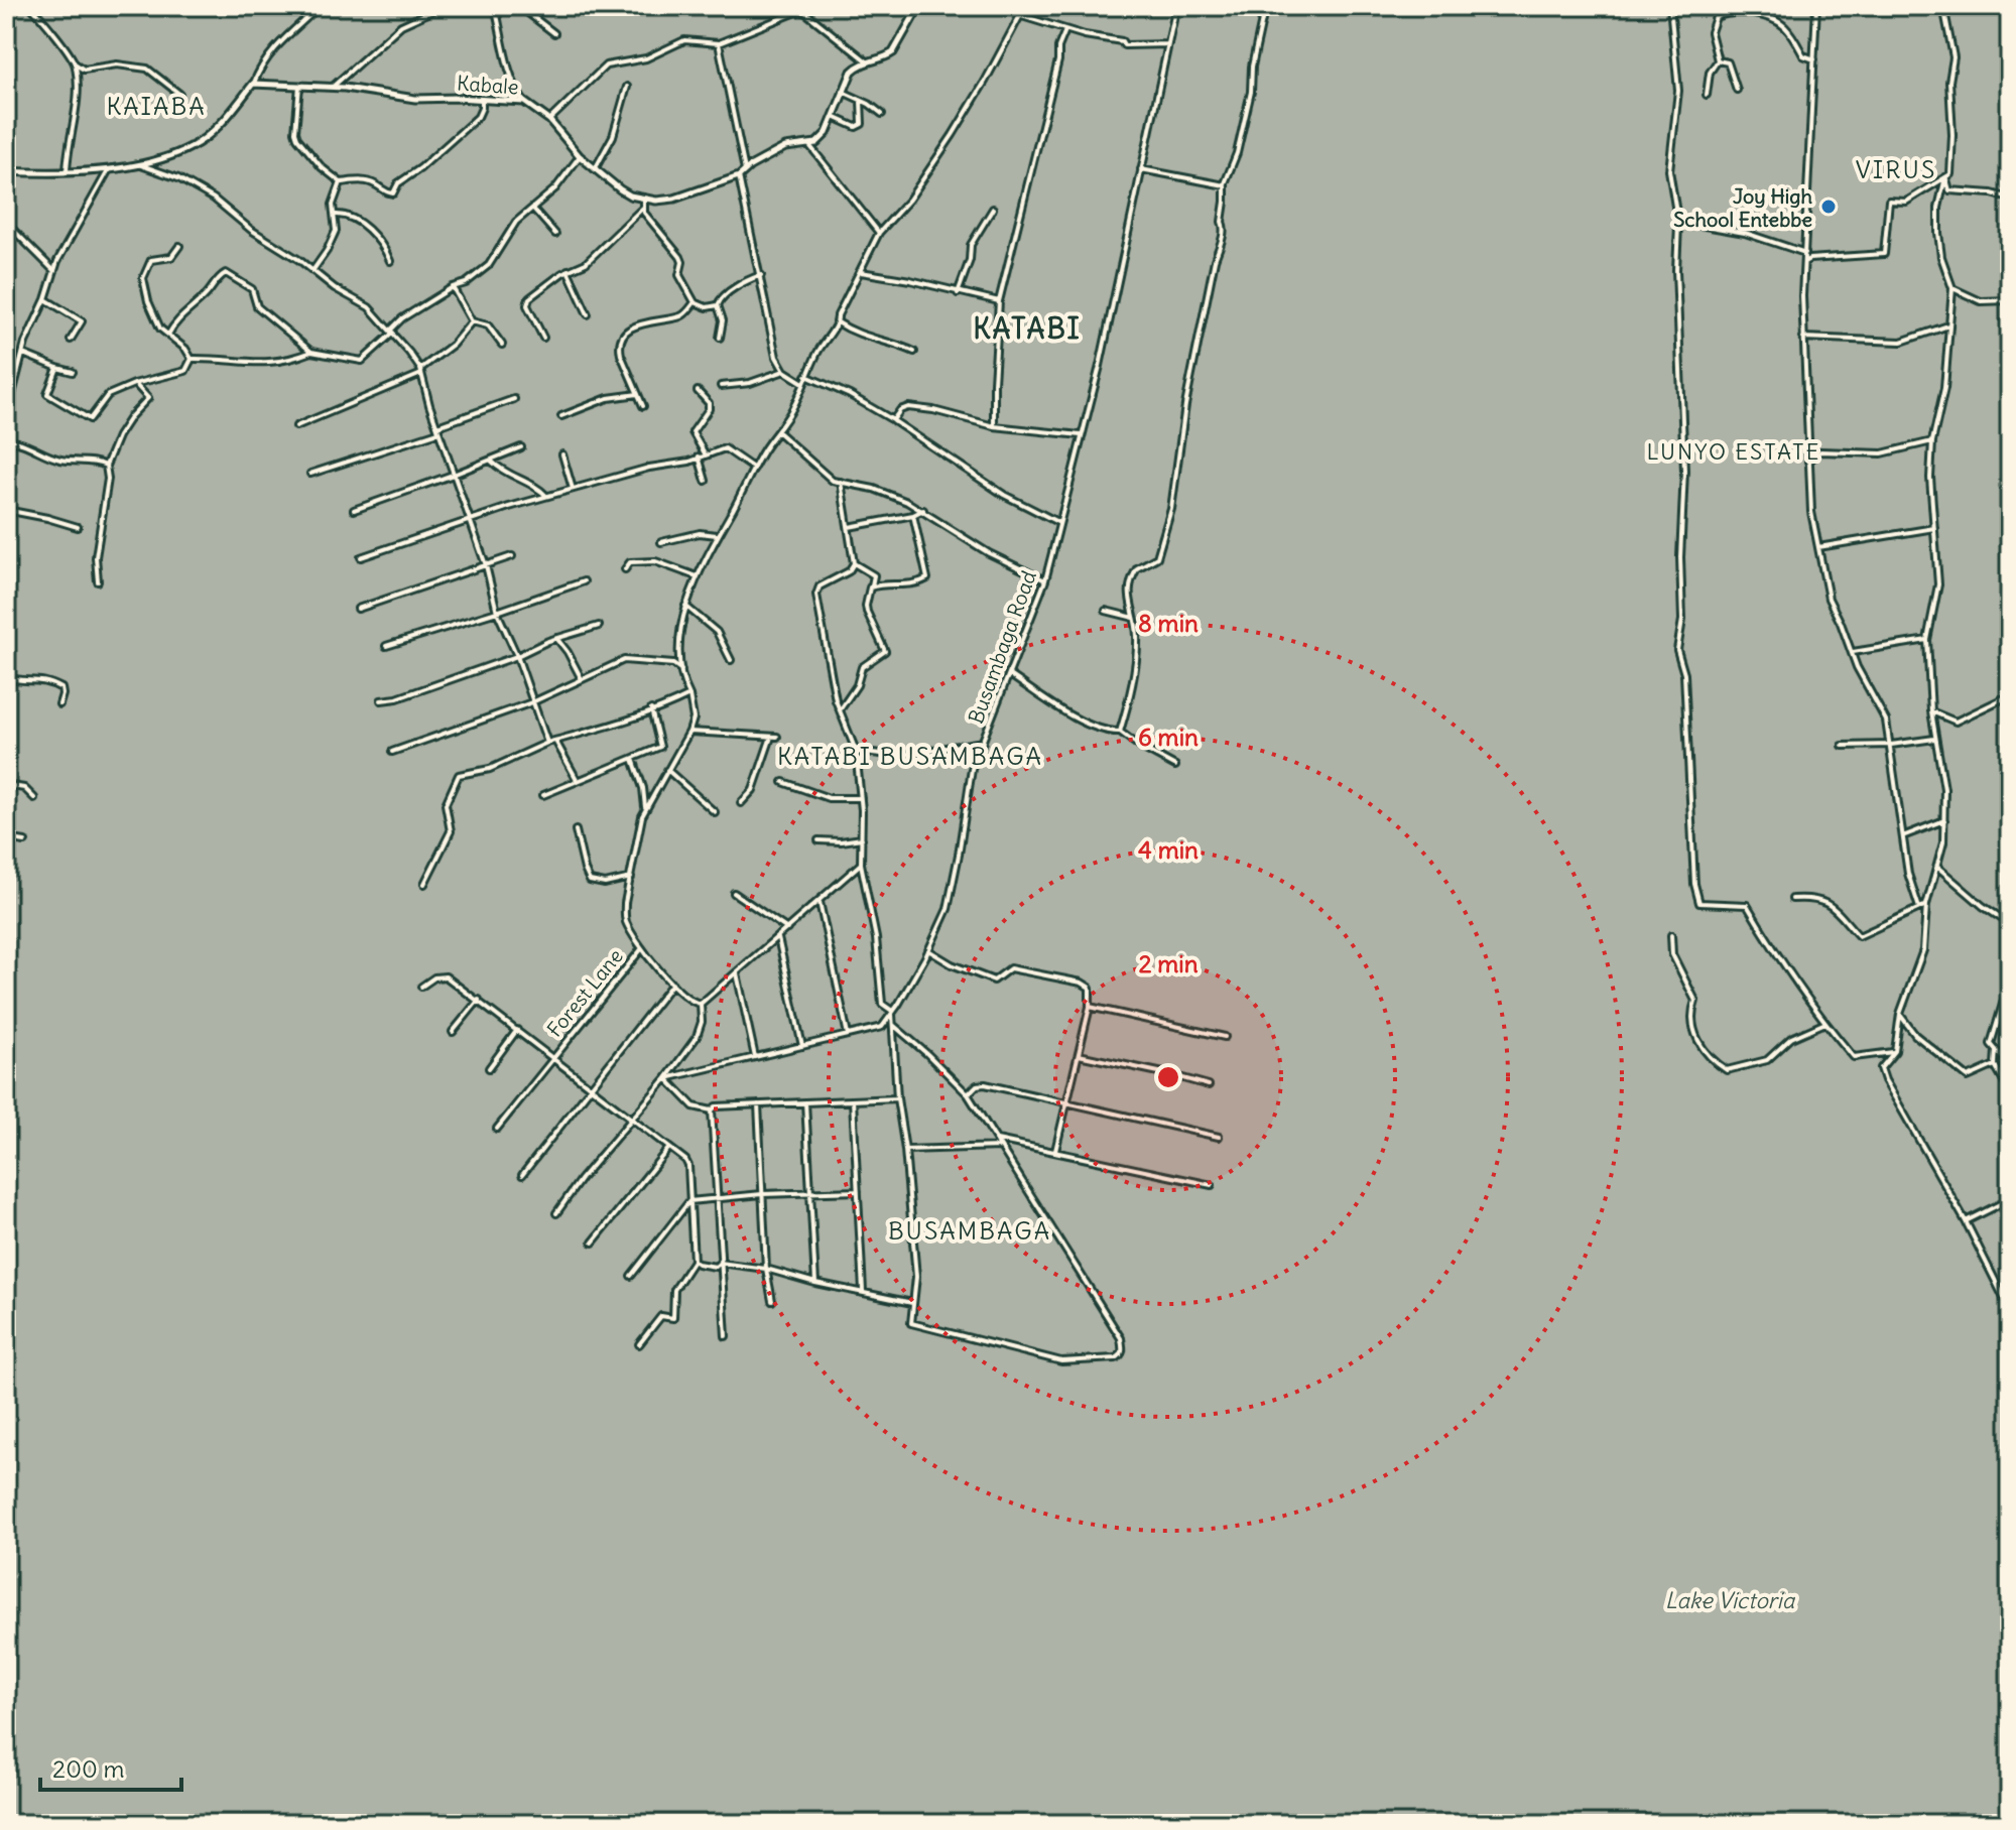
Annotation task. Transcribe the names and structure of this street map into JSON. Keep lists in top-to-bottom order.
{
  "streets": {
    "street": ["Kabale", "Busambaga Road", "Forest Lane"]
  },
  "districts": [
    "KAIABA",
    "VIRUS",
    "KATABI",
    "LUNYO ESTATE",
    "KATABI BUSAMBAGA",
    "BUSAMBAGA"
  ],
  "water": ["Lake Victoria"],
  "places": ["Joy High School Entebbe"],
  "scale_bar": "200 m",
  "rings": [
    "8 min",
    "6 min",
    "4 min",
    "2 min"
  ]
}
